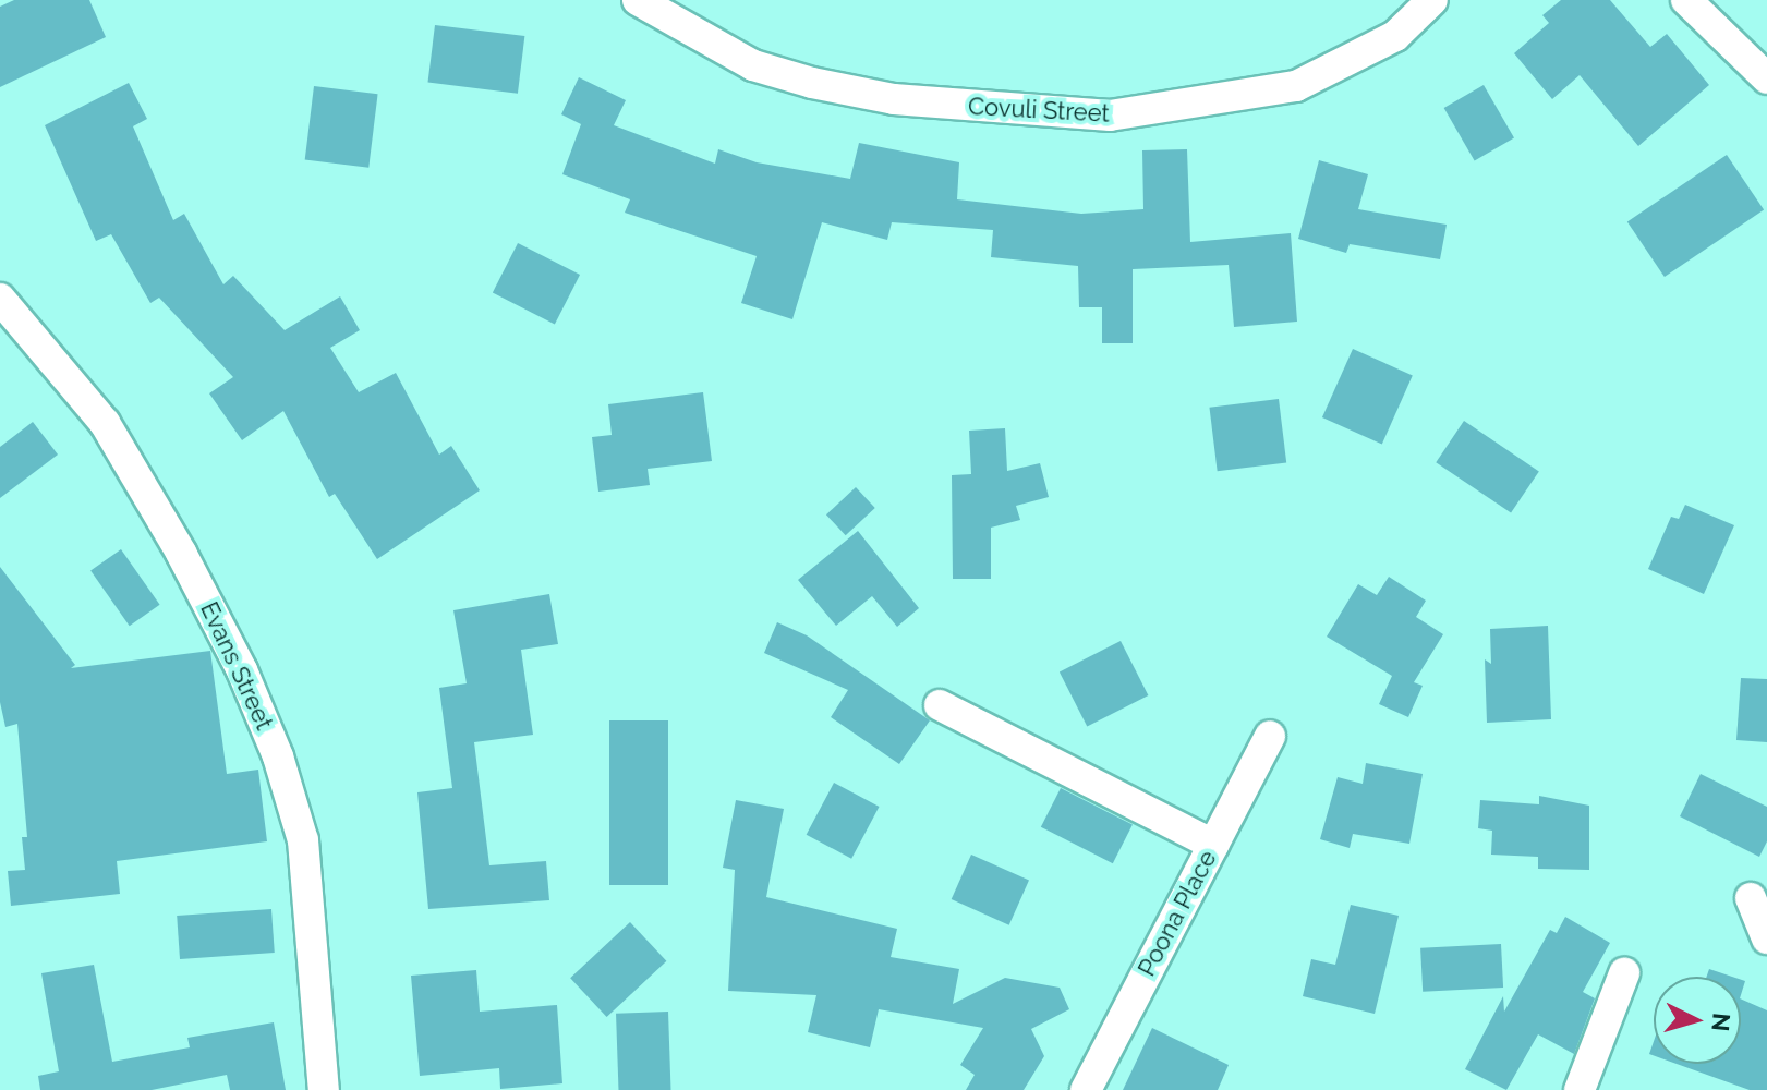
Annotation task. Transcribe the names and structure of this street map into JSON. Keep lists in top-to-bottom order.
{
  "streets": {
    "street": ["Covuli Street", "Evans Street", "Poona Place"]
  },
  "north": "right"
}
